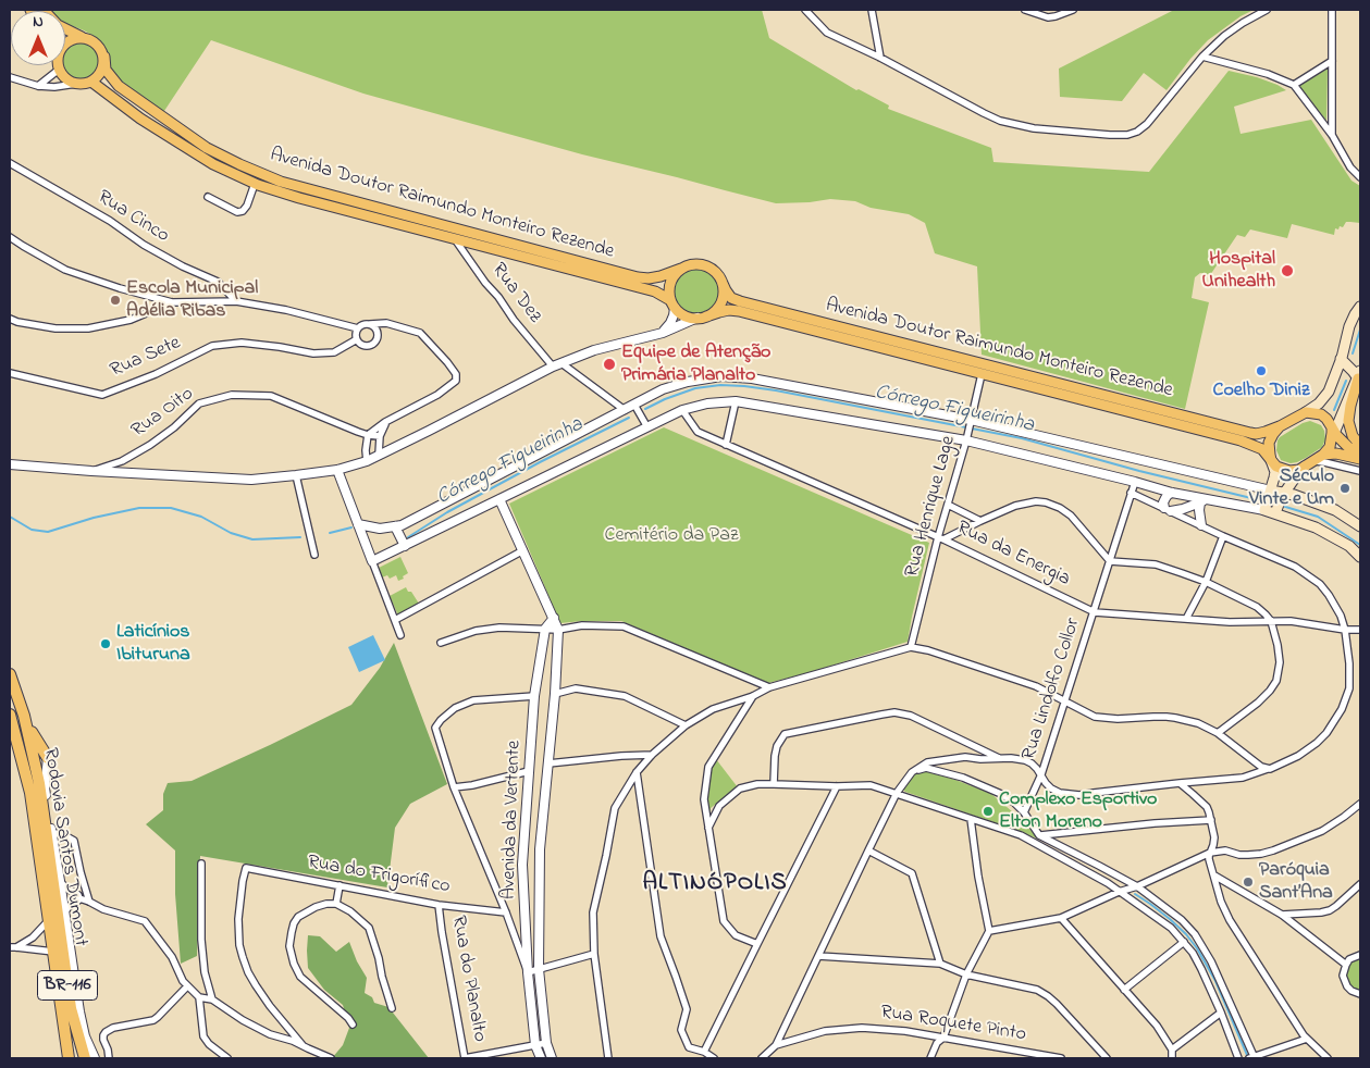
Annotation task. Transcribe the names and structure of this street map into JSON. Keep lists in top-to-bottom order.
{
  "streets": {
    "highway": ["Rodovia Santos Dumont", "BR-116"],
    "main road": ["Avenida Doutor Raimundo Monteiro Rezende"],
    "street": [
      "Rua Cinco",
      "Rua Dez",
      "Rua Sete",
      "Rua Oito",
      "Rua Henrique Lage",
      "Rua da Energia",
      "Rua Lindolfo Collor",
      "Avenida da Vertente",
      "Rua do Frigorífico",
      "Rua do Planalto",
      "Rua Roquete Pinto"
    ]
  },
  "crossings": [
    ["Avenida Doutor Raimundo Monteiro Rezende", "Rua Dez"],
    ["Avenida Doutor Raimundo Monteiro Rezende", "Rua Henrique Lage"],
    ["Rua Henrique Lage", "Rua da Energia"],
    ["Rua da Energia", "Rua Lindolfo Collor"],
    ["Rua do Frigorífico", "Rua do Planalto"]
  ],
  "districts": ["ALTINÓPOLIS"],
  "water": ["Córrego Figueirinha"],
  "parks": ["Cemitério da Paz"],
  "places": [
    "Hospital Unihealth",
    "Escola Municipal Adélia Ribas",
    "Equipe de Atenção Primária Planalto",
    "Coelho Diniz",
    "Século Vinte e Um",
    "Laticínios Ibituruna",
    "Complexo Esportivo Elton Moreno",
    "Paróquia Sant’Ana"
  ],
  "north": "top"
}
